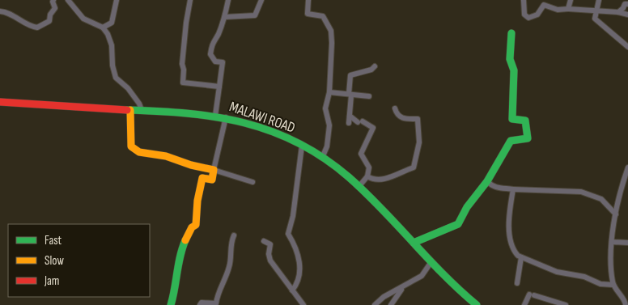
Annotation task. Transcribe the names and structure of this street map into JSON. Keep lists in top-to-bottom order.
{
  "streets": {
    "street": ["MALAWI ROAD"]
  },
  "legend": ["Fast", "Slow", "Jam"]
}
